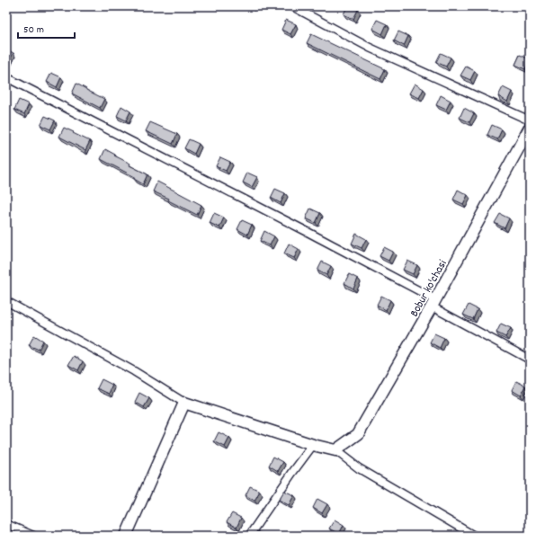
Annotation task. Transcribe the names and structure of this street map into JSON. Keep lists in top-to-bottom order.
{
  "streets": {
    "street": ["Bobur ko'chasi"]
  },
  "scale_bar": "50 m"
}
